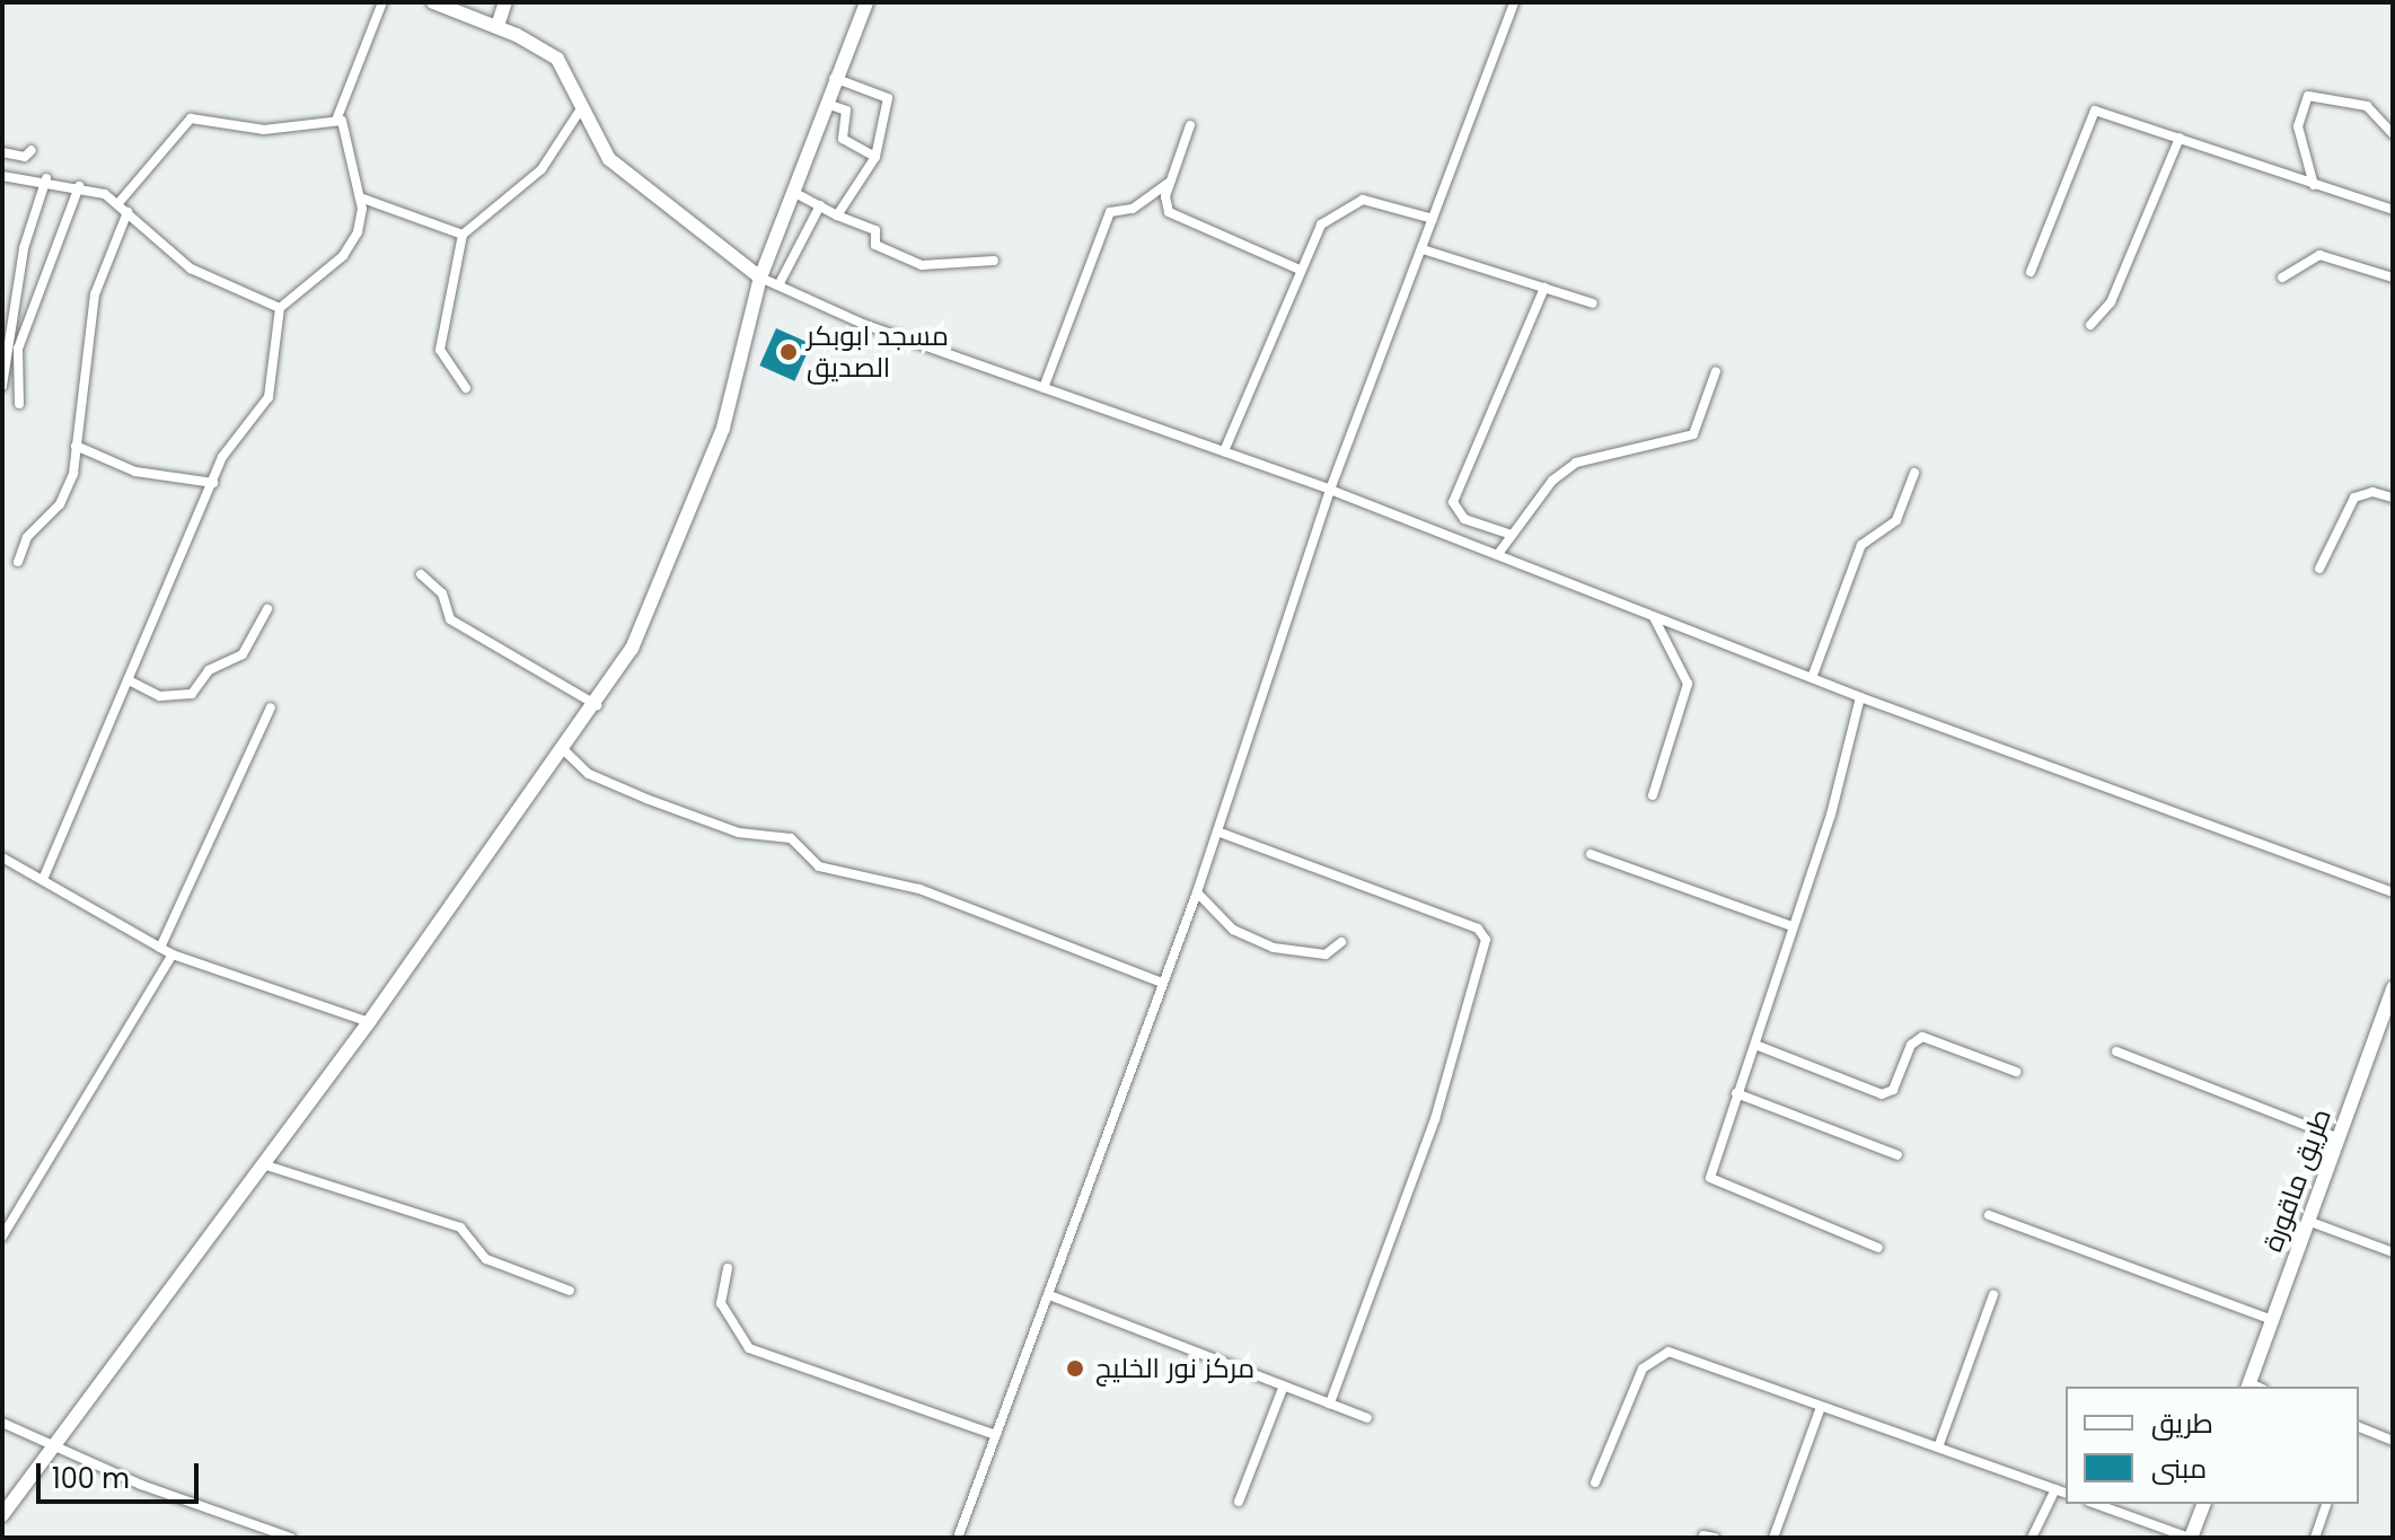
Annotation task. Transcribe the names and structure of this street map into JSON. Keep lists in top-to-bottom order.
{
  "streets": {
    "street": ["طريق ماقورة"]
  },
  "places": ["مسجد ابوبكر الصديق", "مركز نور الخليج"],
  "legend": ["طريق", "مبنى"],
  "scale_bar": "100 m"
}
